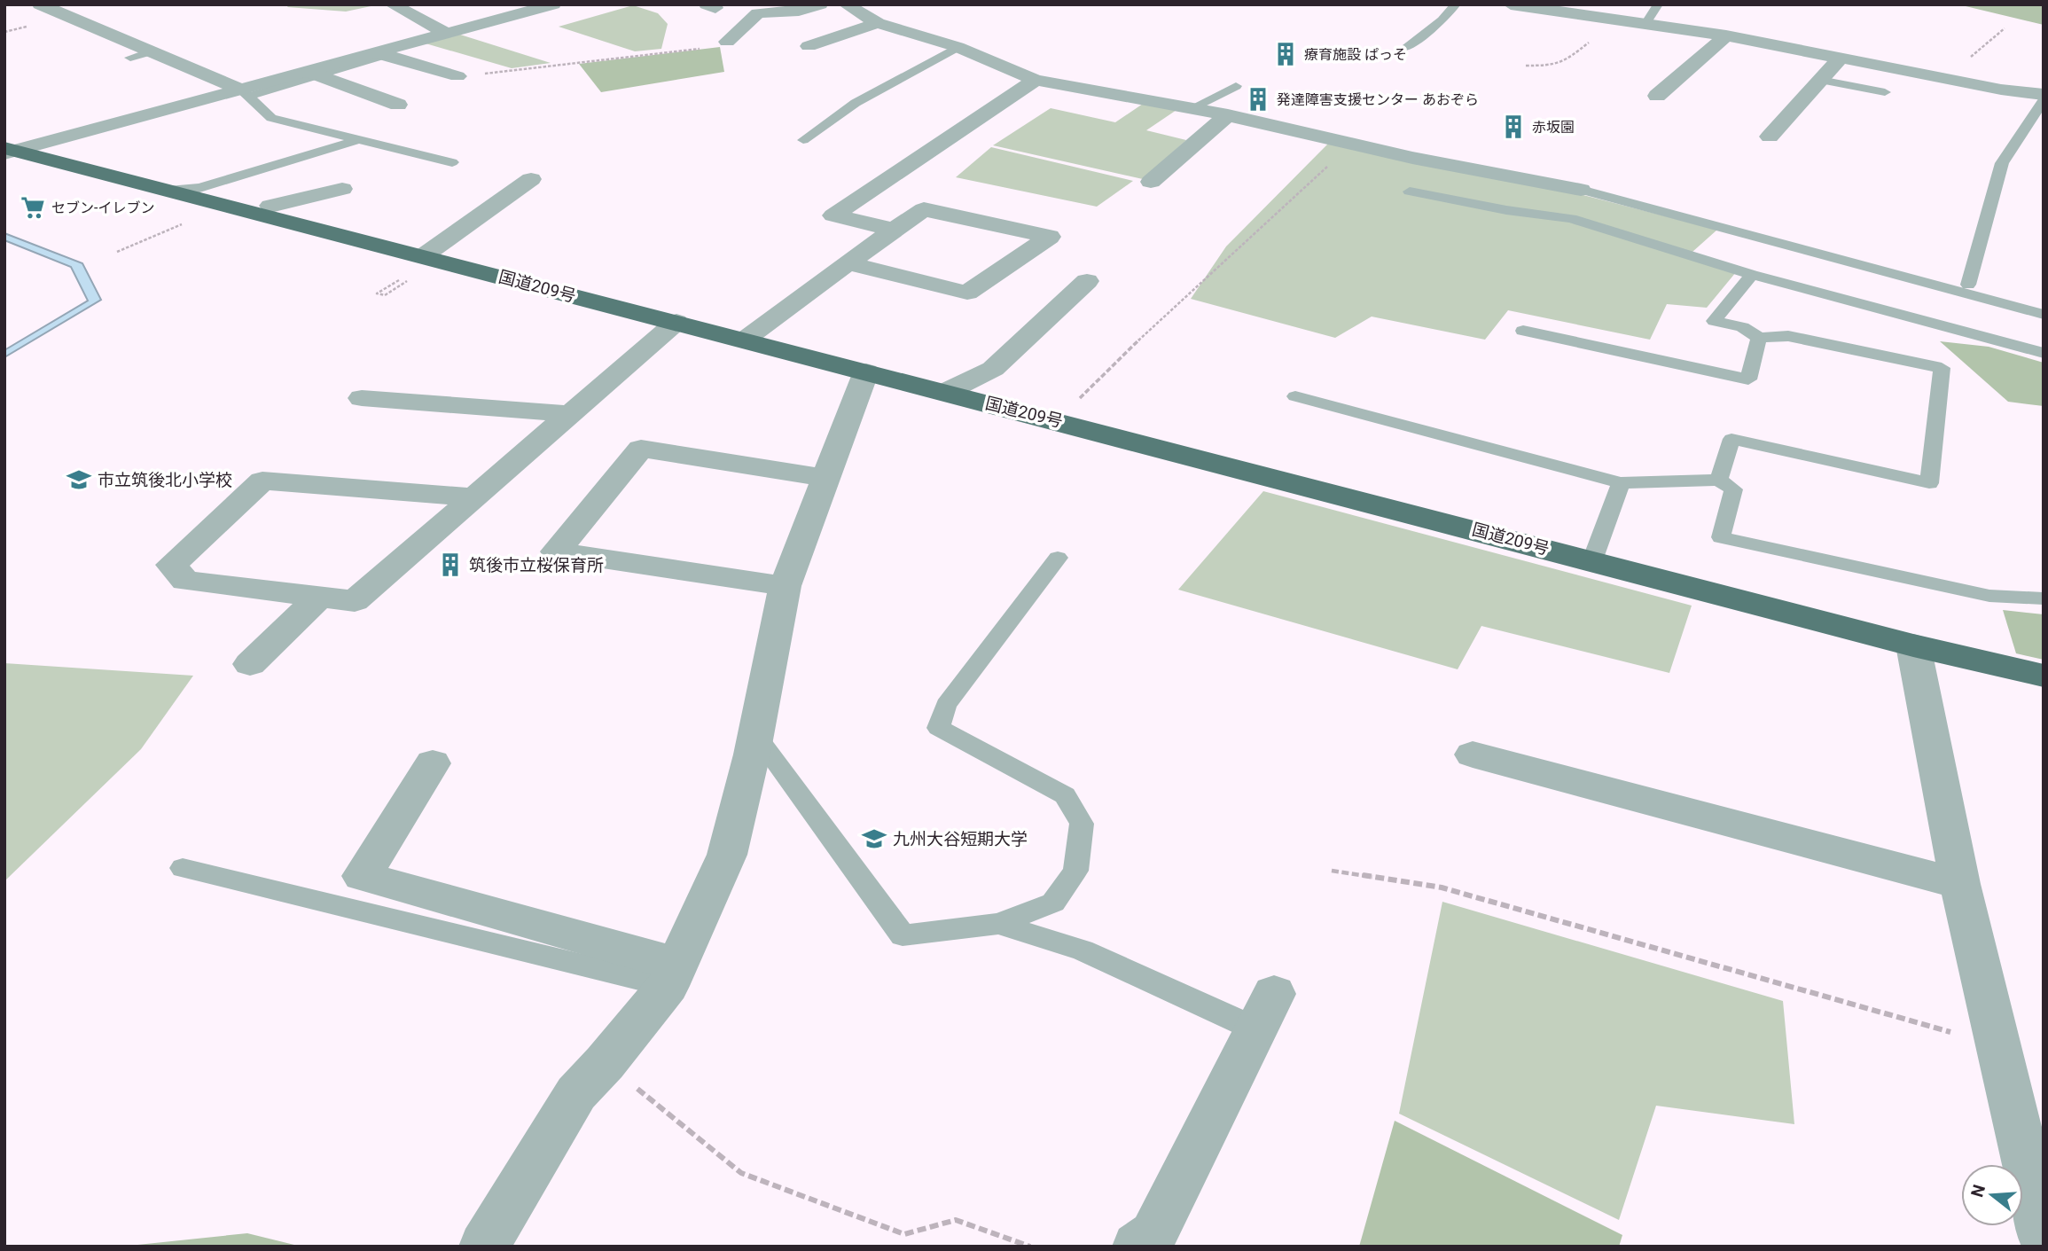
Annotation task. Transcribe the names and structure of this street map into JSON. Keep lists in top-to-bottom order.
{
  "streets": {
    "highway": ["国道209号"]
  },
  "places": {
    "building": [
      "療育施設 ぱっそ",
      "発達障害支援センター あおぞら",
      "赤坂園",
      "筑後市立桜保育所"
    ],
    "supermarket": ["セブン-イレブン"],
    "school or university": ["市立筑後北小学校", "九州大谷短期大学"]
  },
  "north": "left"
}
